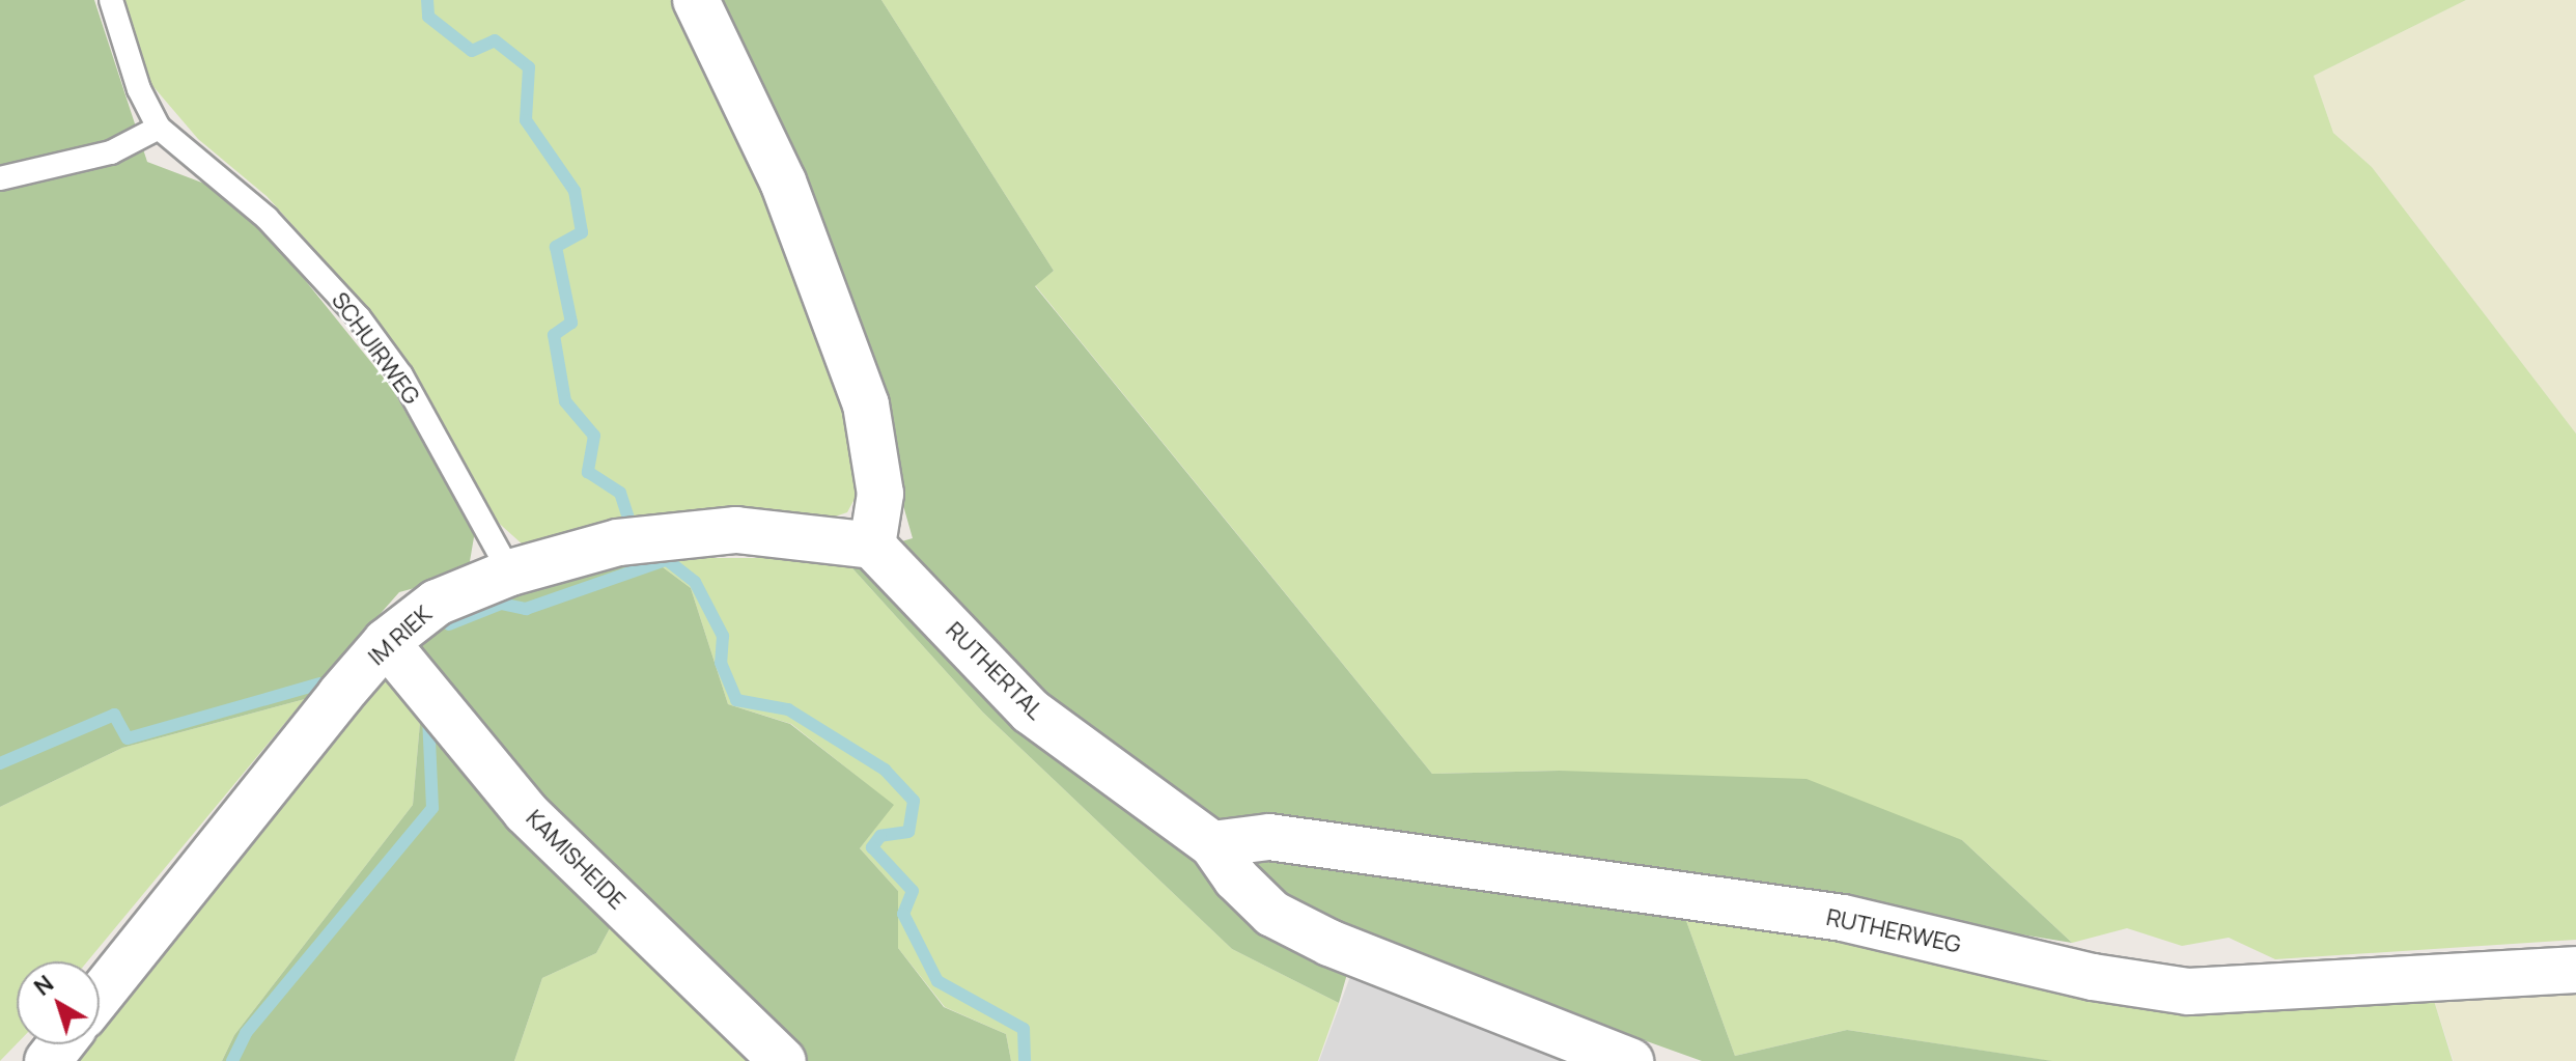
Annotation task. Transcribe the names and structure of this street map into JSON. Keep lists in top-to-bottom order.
{
  "streets": {
    "street": [
      "IM RIEK",
      "RUTHERTAL",
      "KAMISHEIDE",
      "RUTHERWEG"
    ],
    "lane": ["SCHUIRWEG"]
  },
  "crossings": [
    ["SCHUIRWEG", "IM RIEK"],
    ["IM RIEK", "RUTHERTAL"],
    ["IM RIEK", "KAMISHEIDE"],
    ["RUTHERTAL", "RUTHERWEG"]
  ],
  "north": "top left"
}
